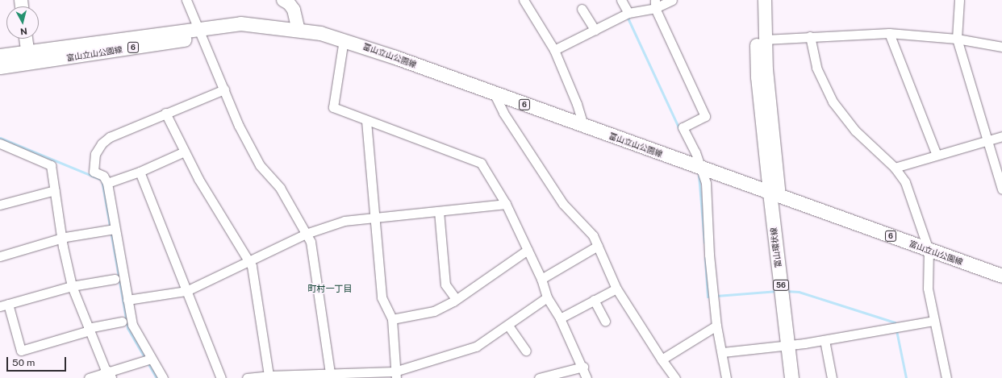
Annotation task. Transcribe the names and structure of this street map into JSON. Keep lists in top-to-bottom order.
{
  "streets": {
    "main road": [
      "6",
      "富山立山公園線",
      "富山環状線",
      "56"
    ]
  },
  "crossings": [
    ["富山立山公園線", "富山環状線"]
  ],
  "districts": ["町村一丁目"],
  "scale_bar": "50 m",
  "north": "bottom"
}
